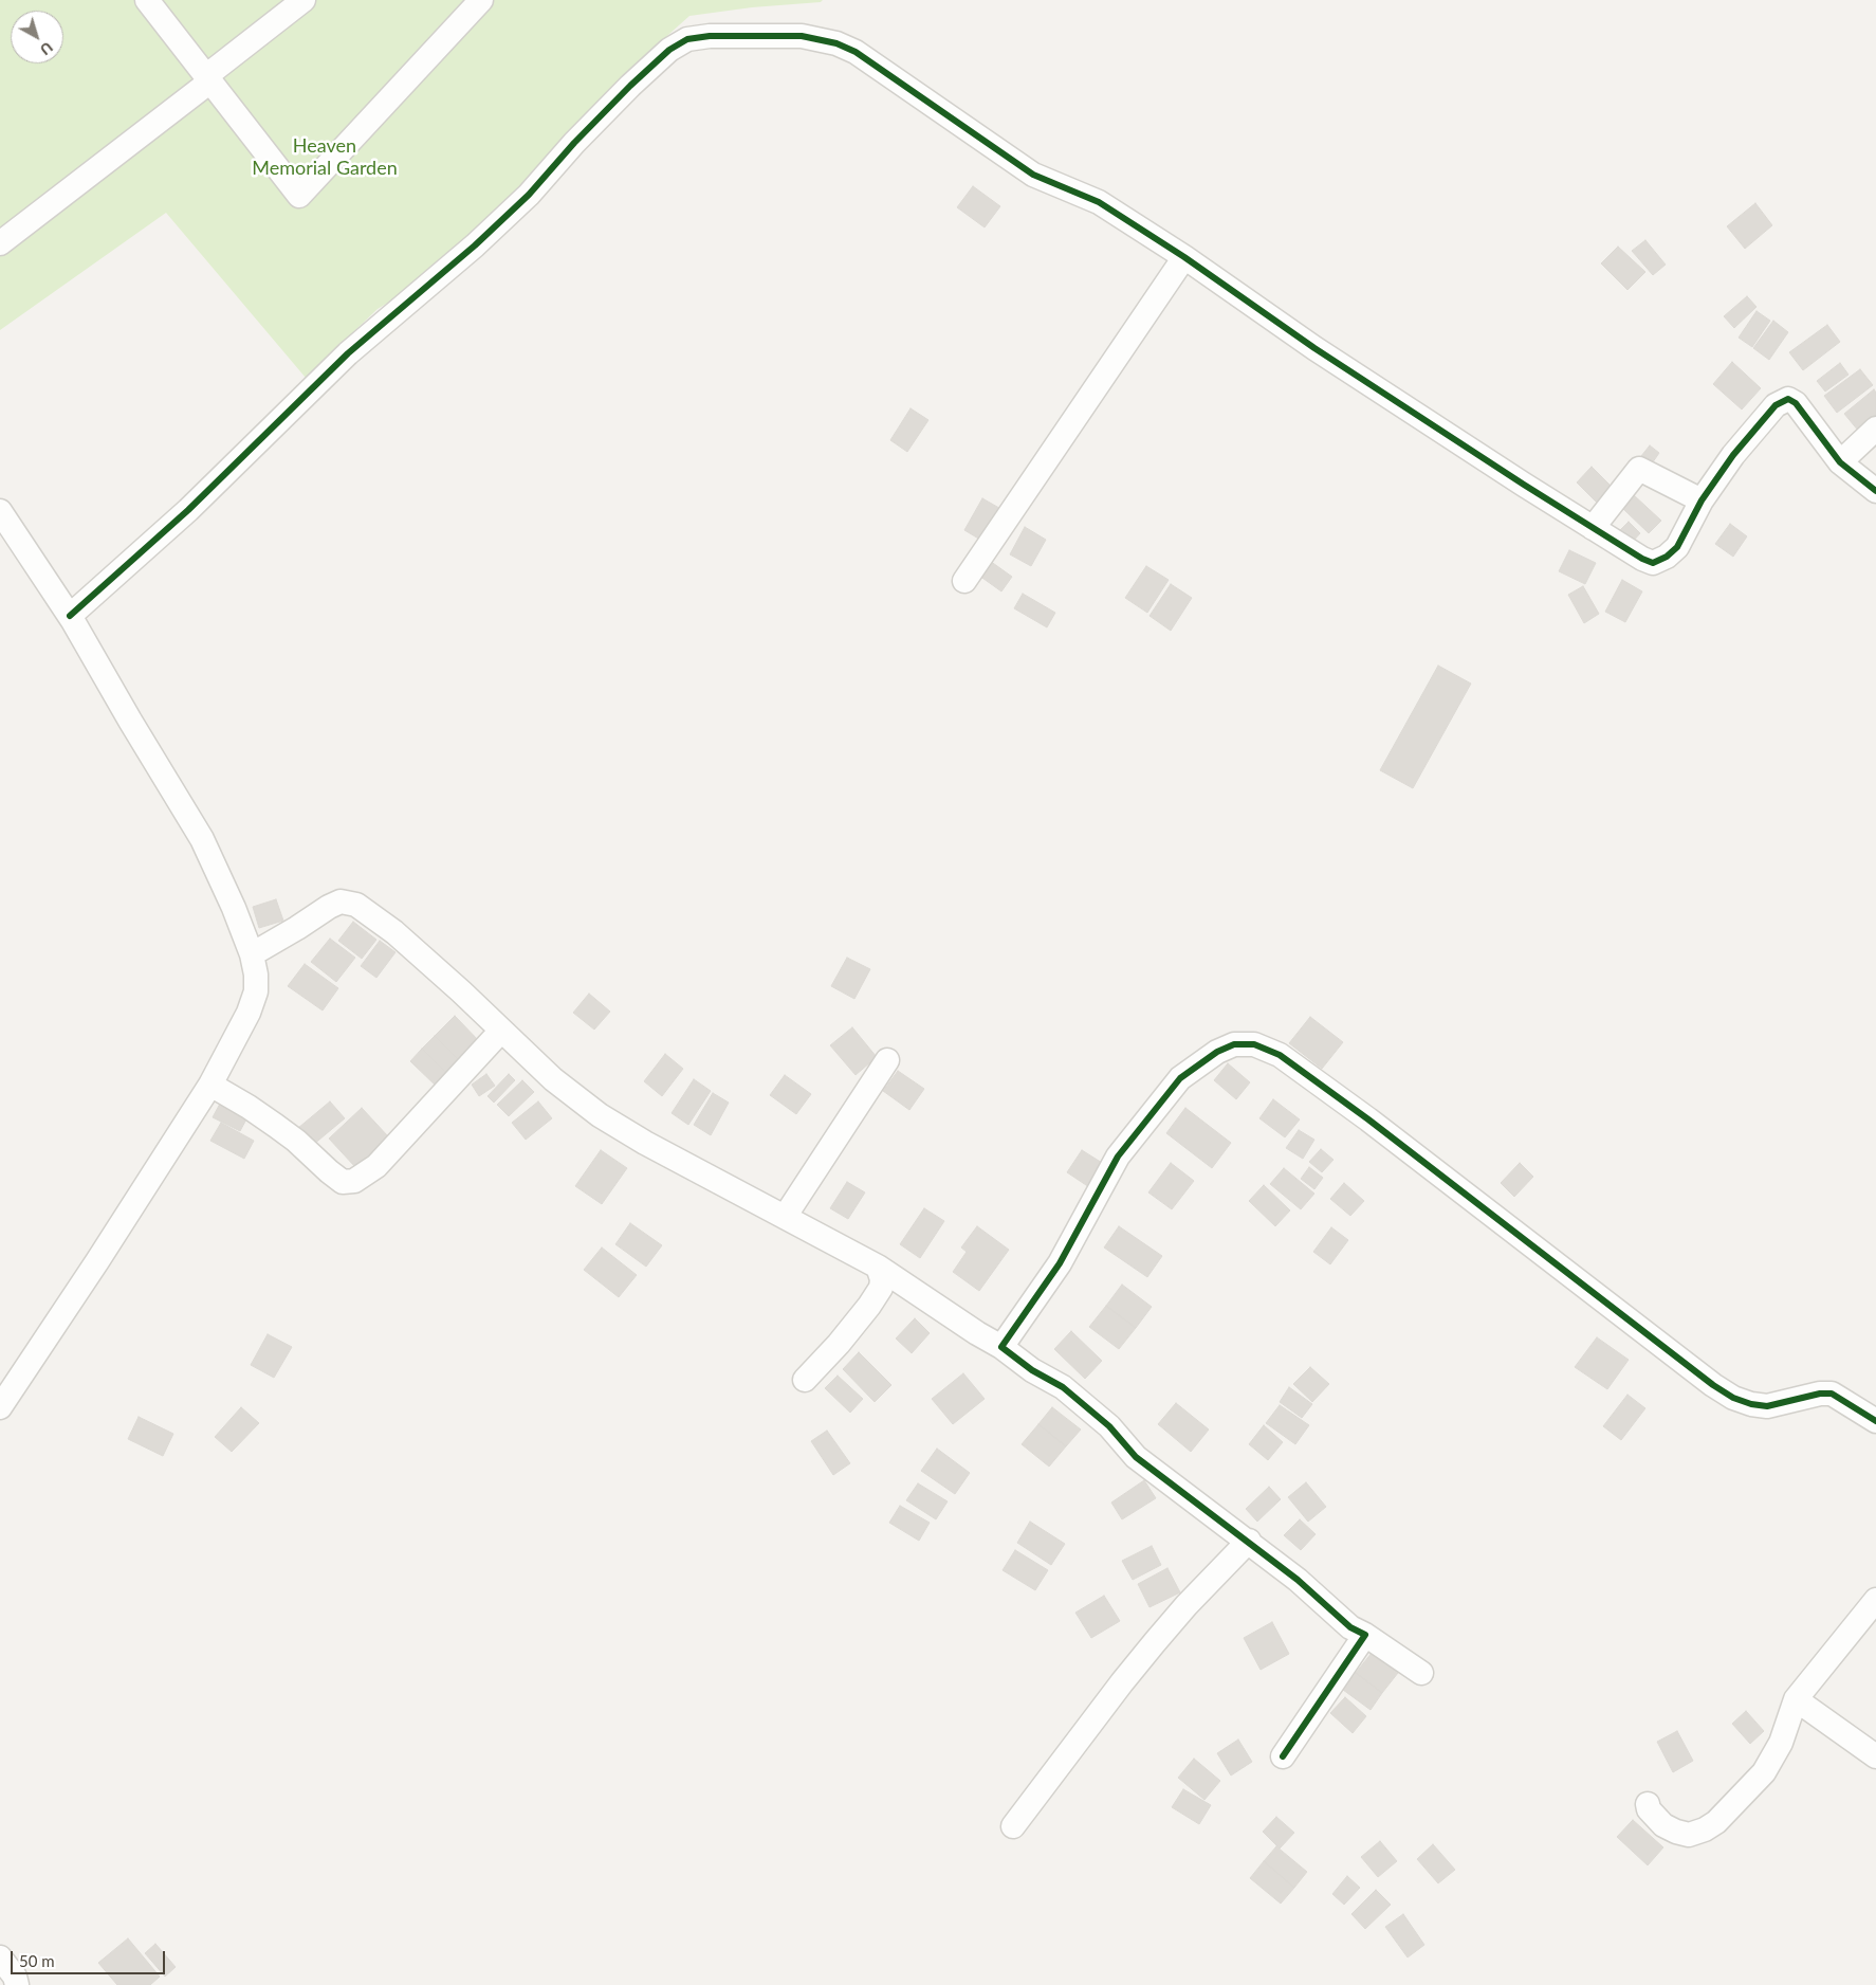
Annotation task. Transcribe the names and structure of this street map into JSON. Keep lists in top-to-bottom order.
{
  "parks": ["Heaven Memorial Garden"],
  "scale_bar": "50 m",
  "north": "bottom right"
}
